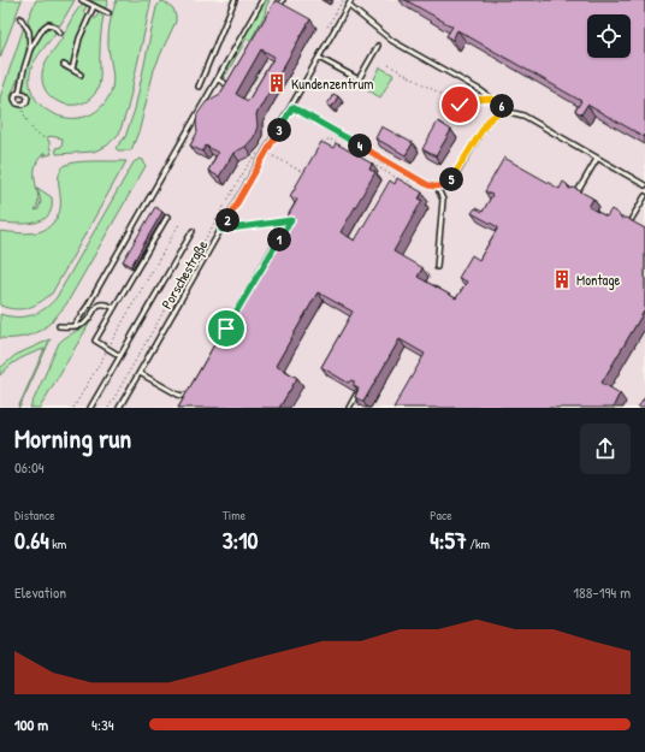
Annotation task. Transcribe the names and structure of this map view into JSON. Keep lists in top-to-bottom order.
{
  "streets": {
    "lane": ["Porschestraße"]
  },
  "places": {
    "building": ["Kundenzentrum", "Montage"]
  },
  "page": {
    "pins": [
      "6",
      "3",
      "4",
      "5",
      "2",
      "1"
    ],
    "heading": ["Morning run", "06:04"],
    "stats": [
      ["Distance", "0.64 km"],
      ["Time", "3:10"],
      ["Pace", "4:57 /km"]
    ],
    "chart": ["Elevation", "188–194 m"],
    "list": [
      {
        "name": "100 m",
        "note": "4:34"
      }
    ]
  }
}
